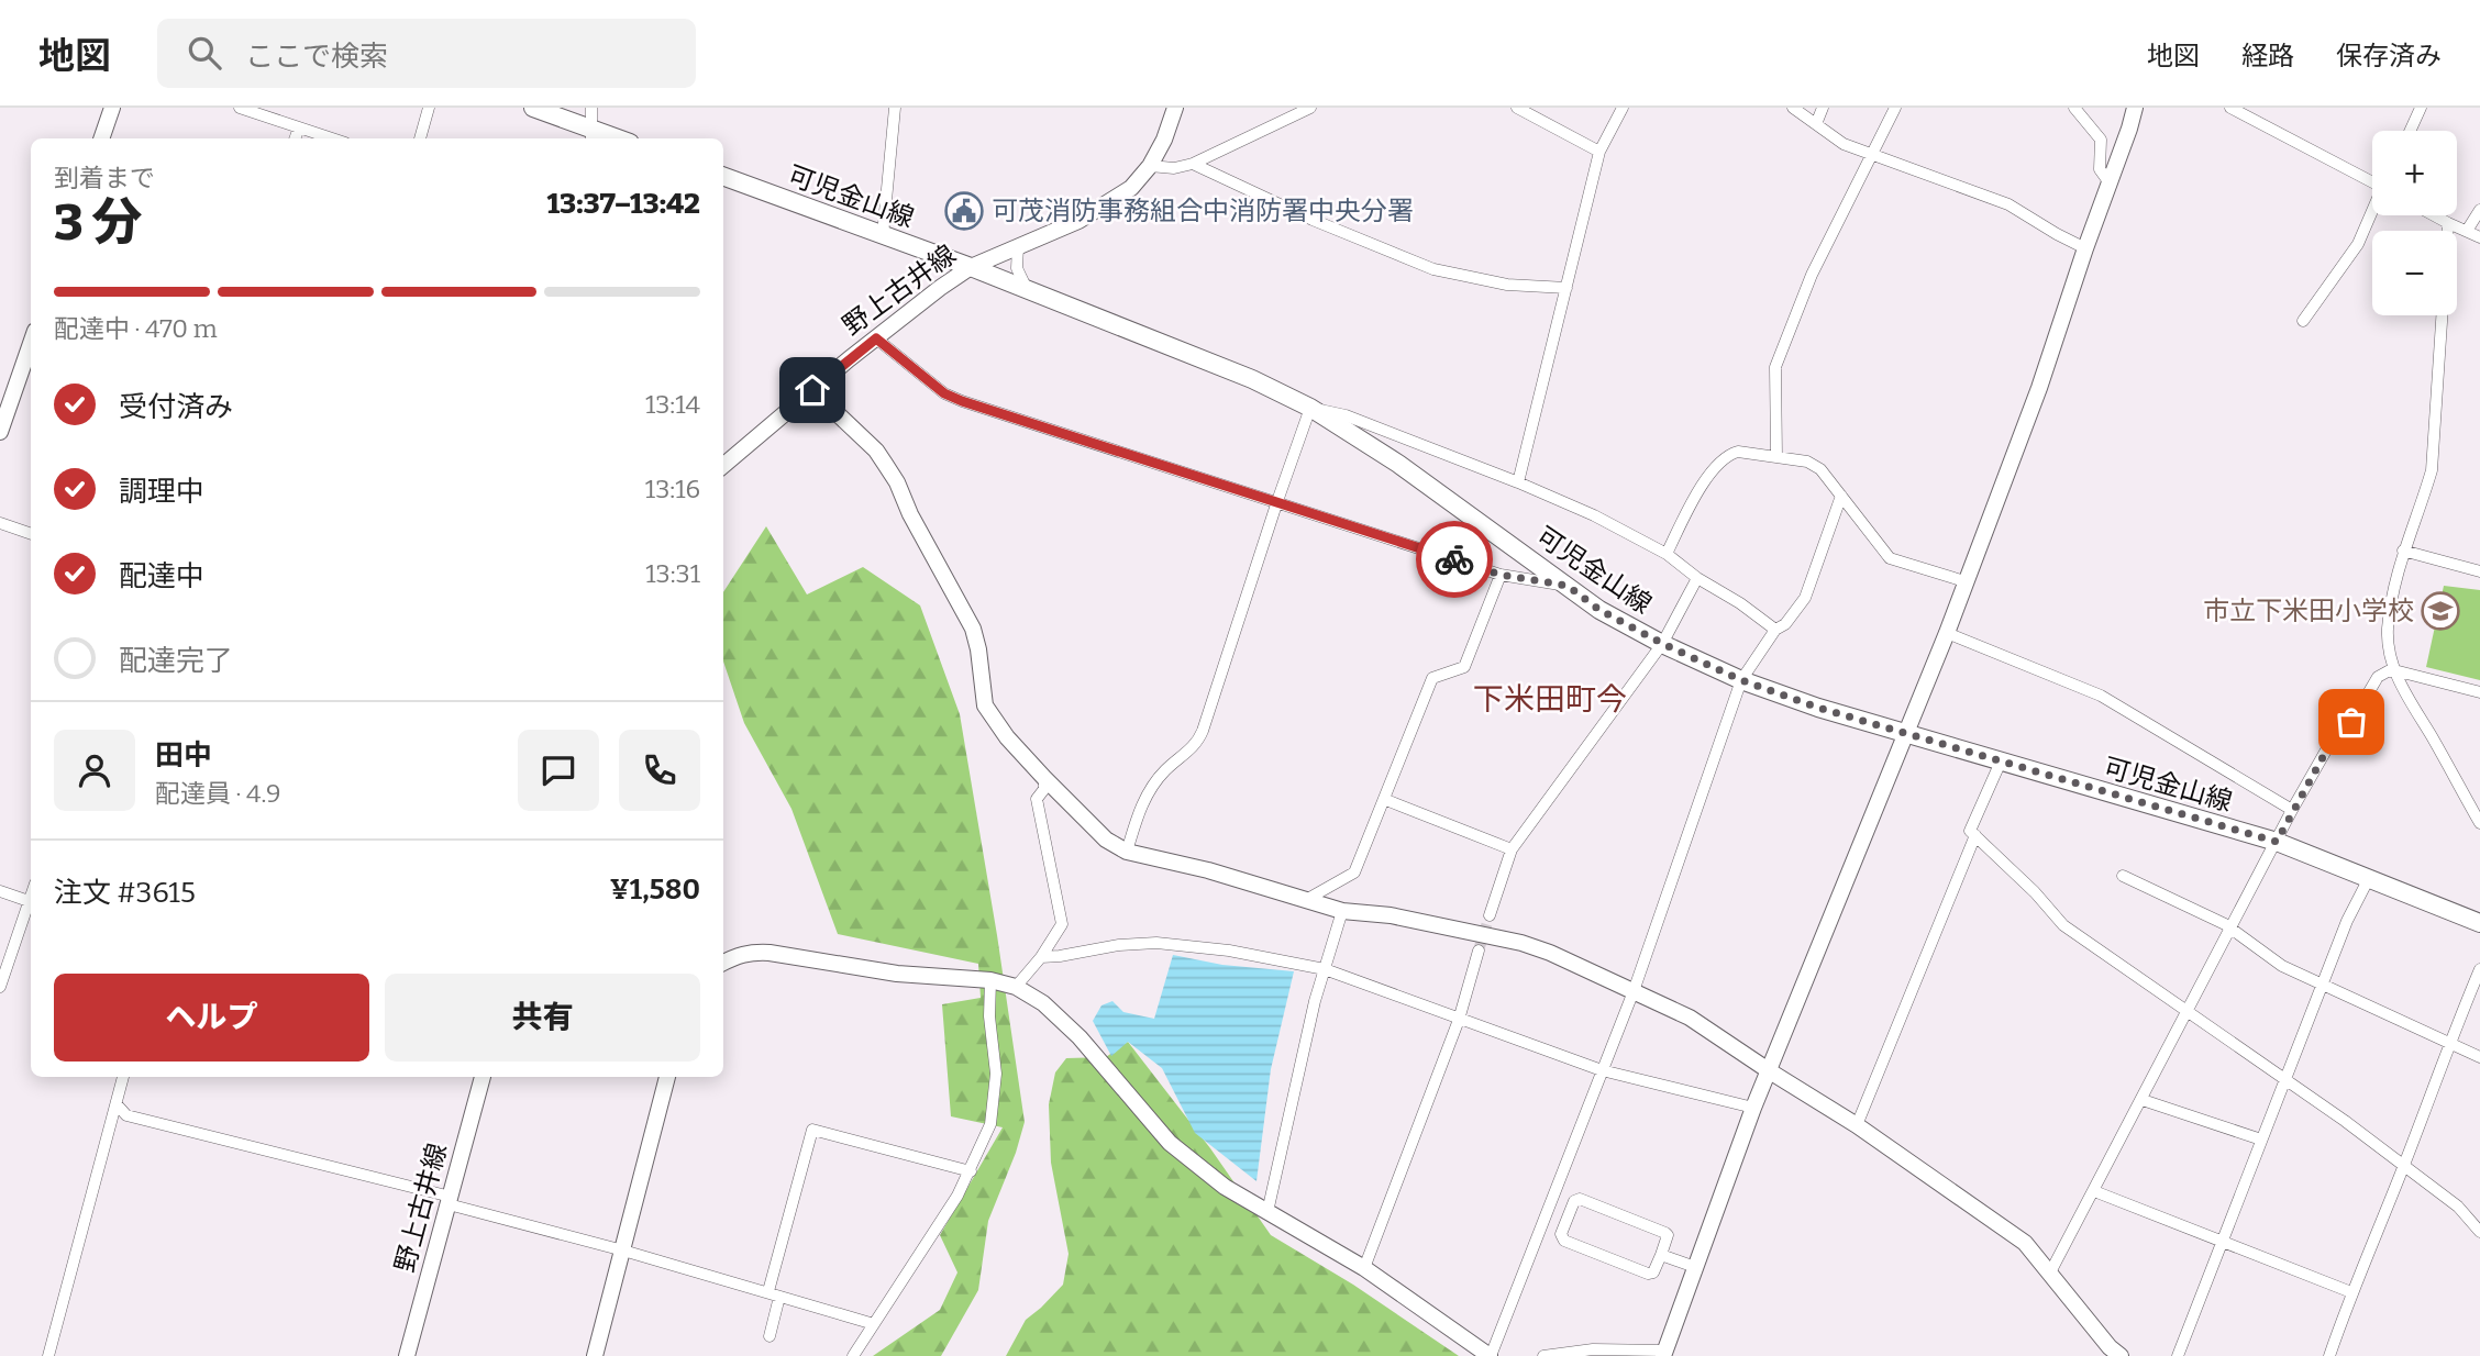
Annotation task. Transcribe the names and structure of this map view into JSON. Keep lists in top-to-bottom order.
{
  "streets": {
    "main road": ["可児金山線"],
    "street": ["野上古井線"]
  },
  "crossings": [
    ["可児金山線", "野上古井線"]
  ],
  "districts": ["下米田町今"],
  "places": {
    "public building": ["可茂消防事務組合中消防署中央分署"],
    "school or university": ["市立下米田小学校"]
  },
  "page": {
    "header": "地図",
    "search": "ここで検索",
    "nav": ["地図", "経路", "保存済み"],
    "map_buttons": ["+", "−"],
    "heading": ["3 分", "到着まで", "13:37–13:42"],
    "panel": [
      "田中",
      "配達員 · 4.9",
      "注文 #3615",
      "¥1,580"
    ],
    "bar": "配達中 · 470 m",
    "list": [
      ["受付済み", "13:14"],
      ["調理中", "13:16"],
      ["配達中", "13:31"],
      "配達完了"
    ],
    "buttons": ["ヘルプ", "共有"]
  }
}
